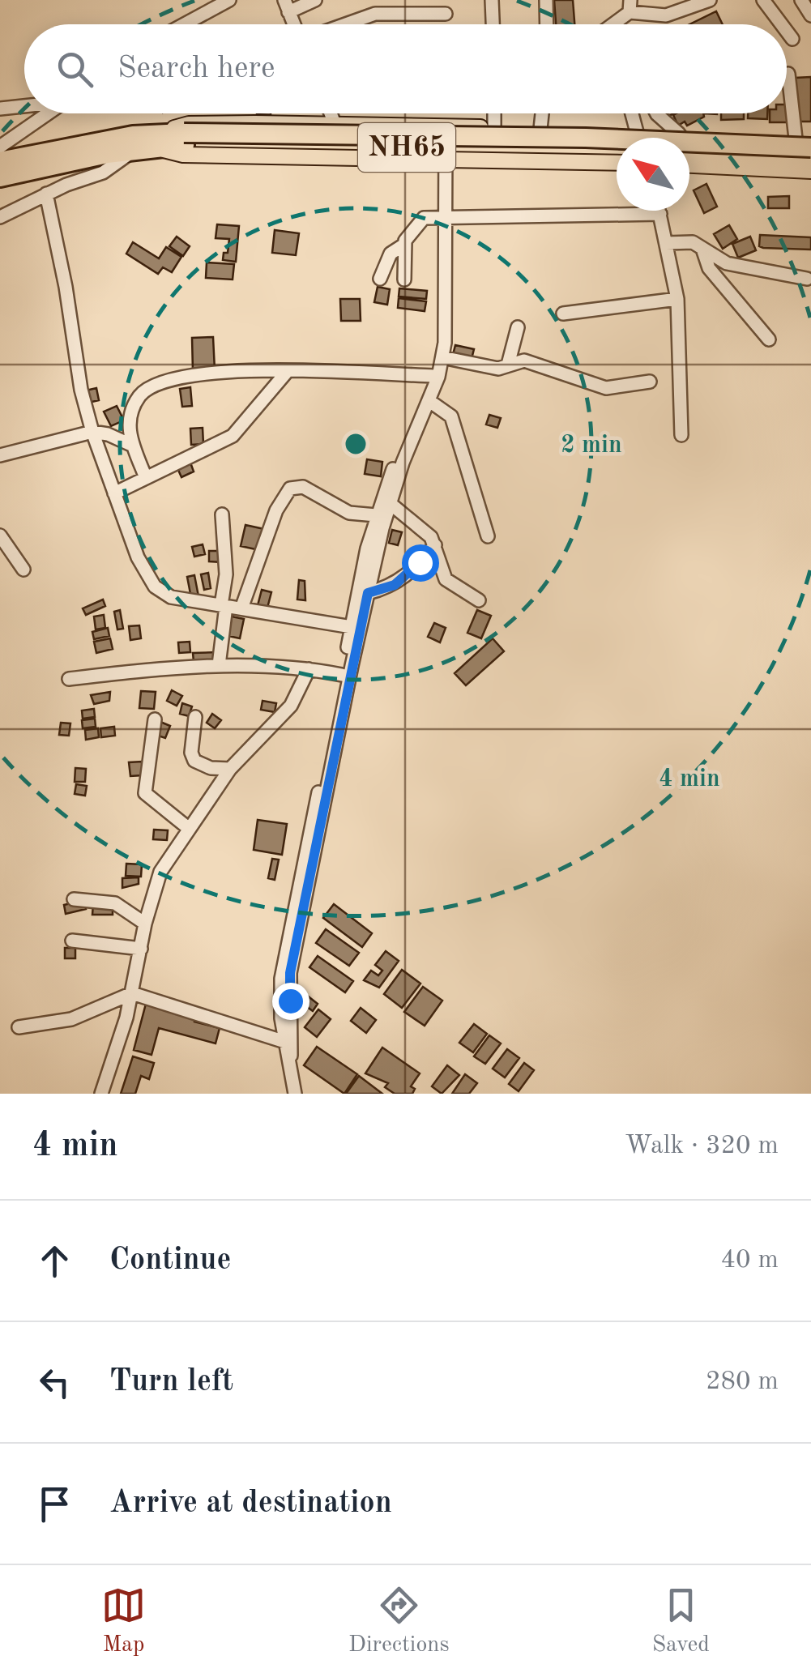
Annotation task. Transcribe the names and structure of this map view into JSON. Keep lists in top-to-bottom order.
{
  "streets": {
    "highway": ["NH65"]
  },
  "north": "top left",
  "page": {
    "search": "Search here",
    "heading": ["4 min", "Walk · 320 m"],
    "list": [
      ["Continue", "40 m"],
      ["Turn left", "280 m"],
      "Arrive at destination"
    ],
    "nav": ["Map", "Directions", "Saved"]
  },
  "rings": ["2 min", "4 min"]
}
